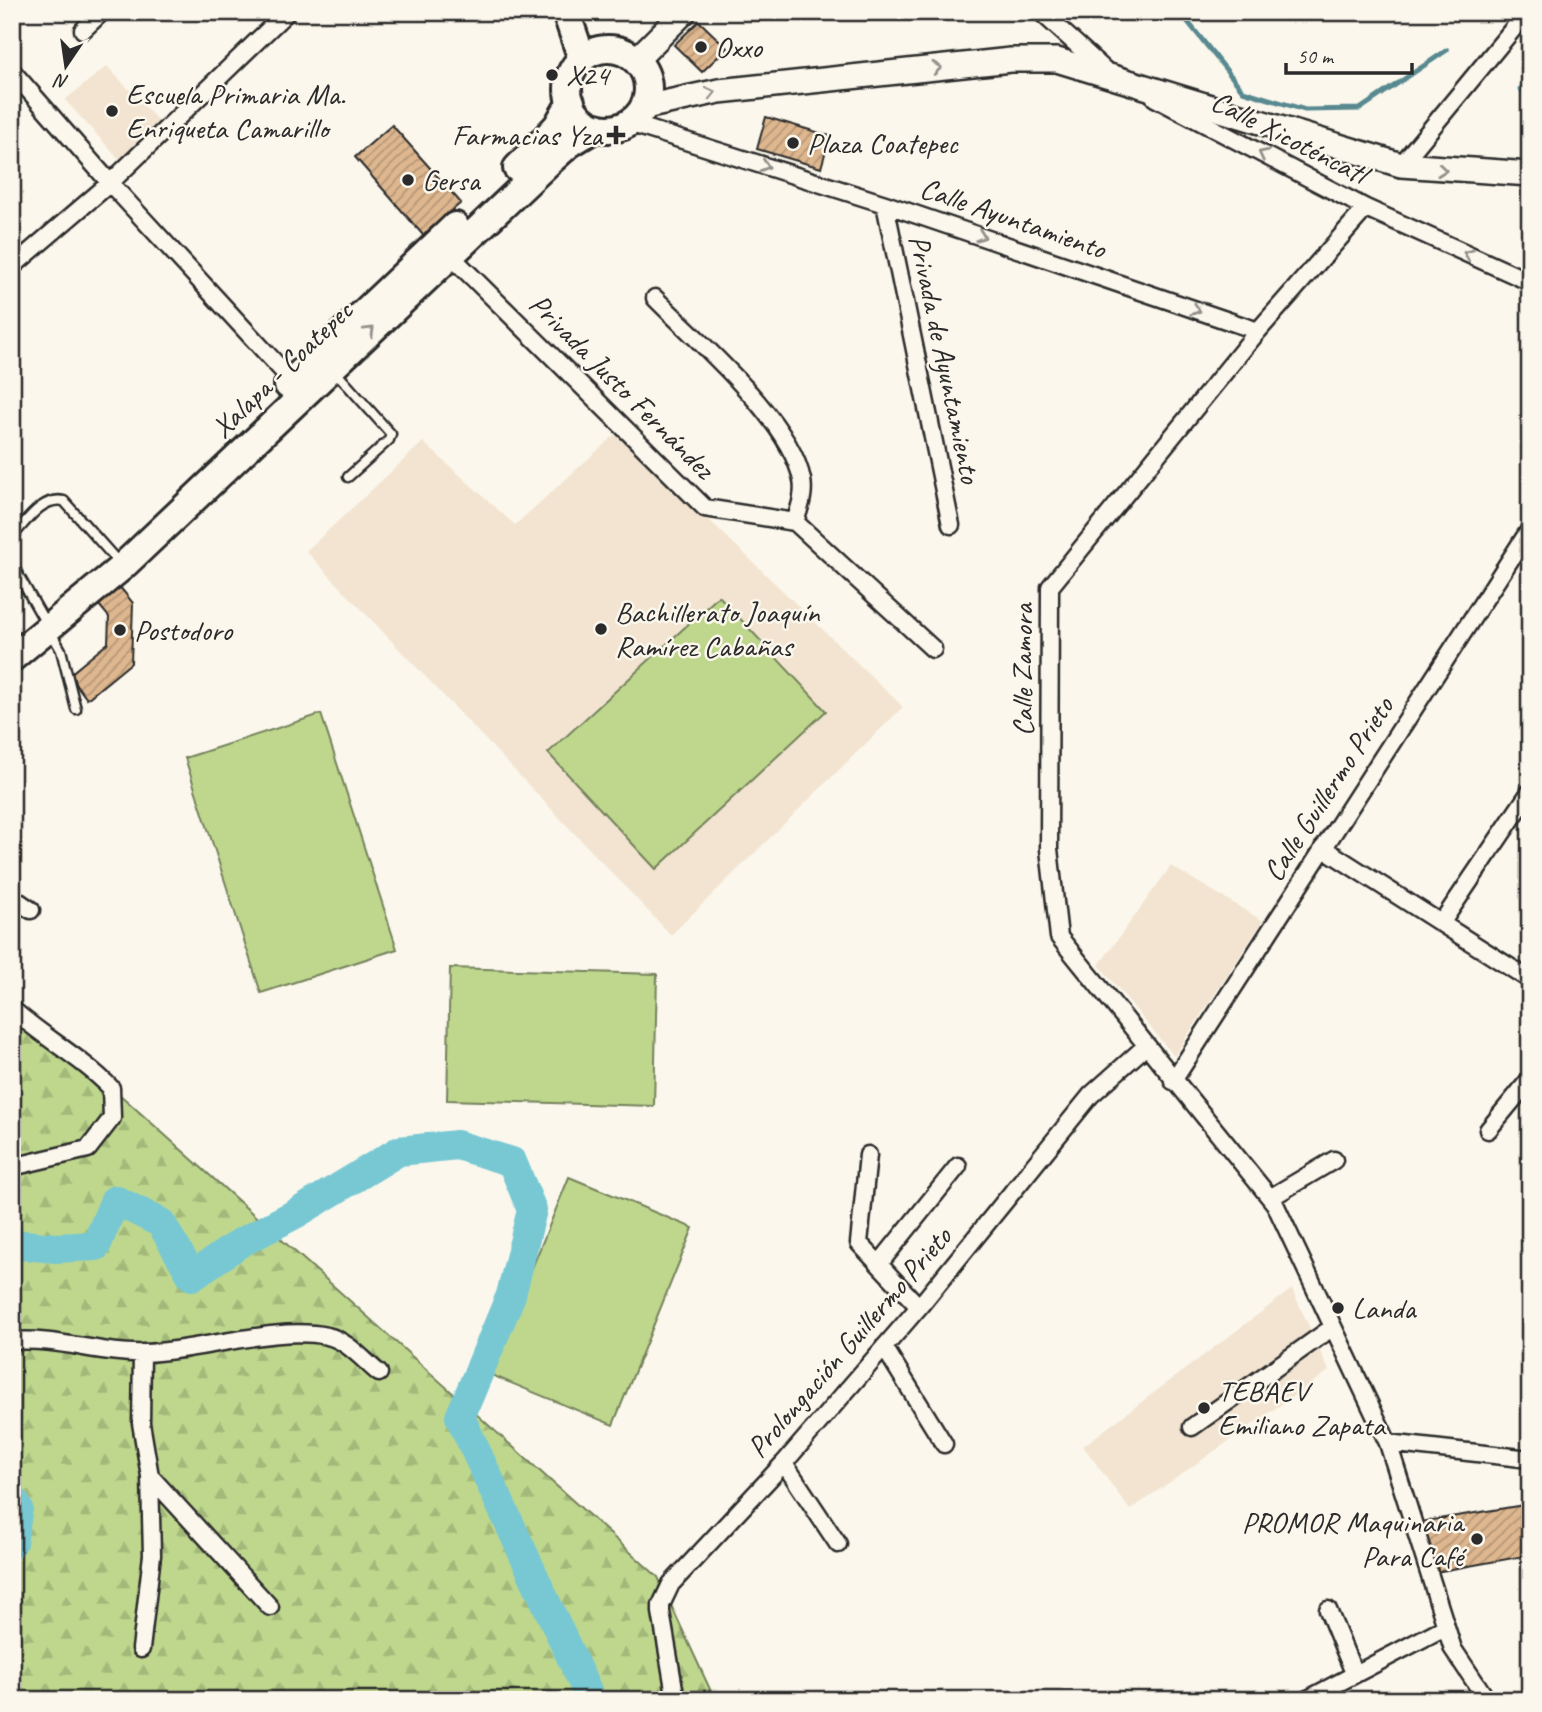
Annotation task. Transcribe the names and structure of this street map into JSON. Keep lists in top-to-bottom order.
{
  "streets": {
    "main road": ["Xalapa - Coatepec"],
    "street": [
      "Calle Xicoténcatl",
      "Calle Ayuntamiento",
      "Privada de Ayuntamiento",
      "Privada Justo Fernández",
      "Calle Zamora",
      "Calle Guillermo Prieto",
      "Prolongación Guillermo Prieto"
    ]
  },
  "crossings": [
    ["Calle Xicoténcatl", "Calle Zamora"],
    ["Calle Ayuntamiento", "Privada de Ayuntamiento"],
    ["Calle Ayuntamiento", "Xalapa - Coatepec"],
    ["Calle Ayuntamiento", "Calle Zamora"],
    ["Xalapa - Coatepec", "Privada Justo Fernández"],
    ["Calle Zamora", "Calle Guillermo Prieto"],
    ["Calle Zamora", "Prolongación Guillermo Prieto"]
  ],
  "one_way": ["Calle Xicoténcatl", "Calle Ayuntamiento"],
  "places": {
    "other": [
      "Oxxo",
      "X24",
      "Escuela Primaria Ma. Enriqueta Camarillo",
      "Plaza Coatepec",
      "Gersa",
      "Bachillerato Joaquín Ramírez Cabañas",
      "Postodoro",
      "Landa",
      "TEBAEV Emiliano Zapata",
      "PROMOR Maquinaria Para Café"
    ],
    "health": ["Farmacias Yza"]
  },
  "scale_bar": "50 m",
  "north": "bottom"
}
